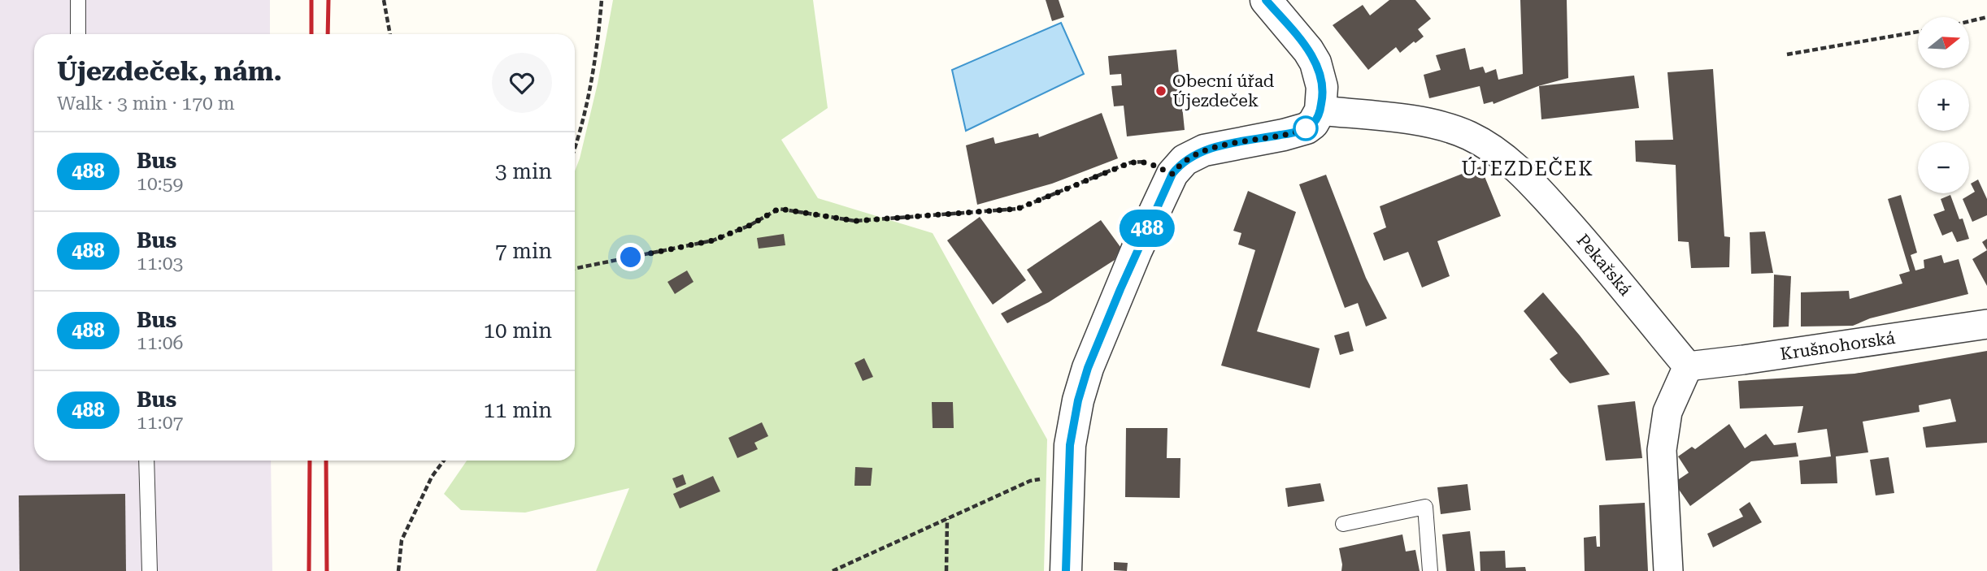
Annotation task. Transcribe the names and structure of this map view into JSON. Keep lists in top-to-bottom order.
{
  "streets": {
    "street": ["Pekařská", "Krušnohorská"]
  },
  "crossings": [
    ["Pekařská", "Krušnohorská"]
  ],
  "districts": ["ÚJEZDEČEK"],
  "places": ["Obecní úřad Újezdeček"],
  "lines": ["bus line 488"],
  "north": "right",
  "page": {
    "on_map": "488",
    "map_buttons": ["+", "−"],
    "heading": ["Újezdeček, nám.", "Walk · 3 min · 170 m"],
    "list": [
      {
        "mark": "488",
        "name": "Bus",
        "note": "10:59",
        "value": "3 min"
      },
      {
        "mark": "488",
        "name": "Bus",
        "note": "11:03",
        "value": "7 min"
      },
      {
        "mark": "488",
        "name": "Bus",
        "note": "11:06",
        "value": "10 min"
      },
      {
        "mark": "488",
        "name": "Bus",
        "note": "11:07",
        "value": "11 min"
      }
    ]
  }
}
